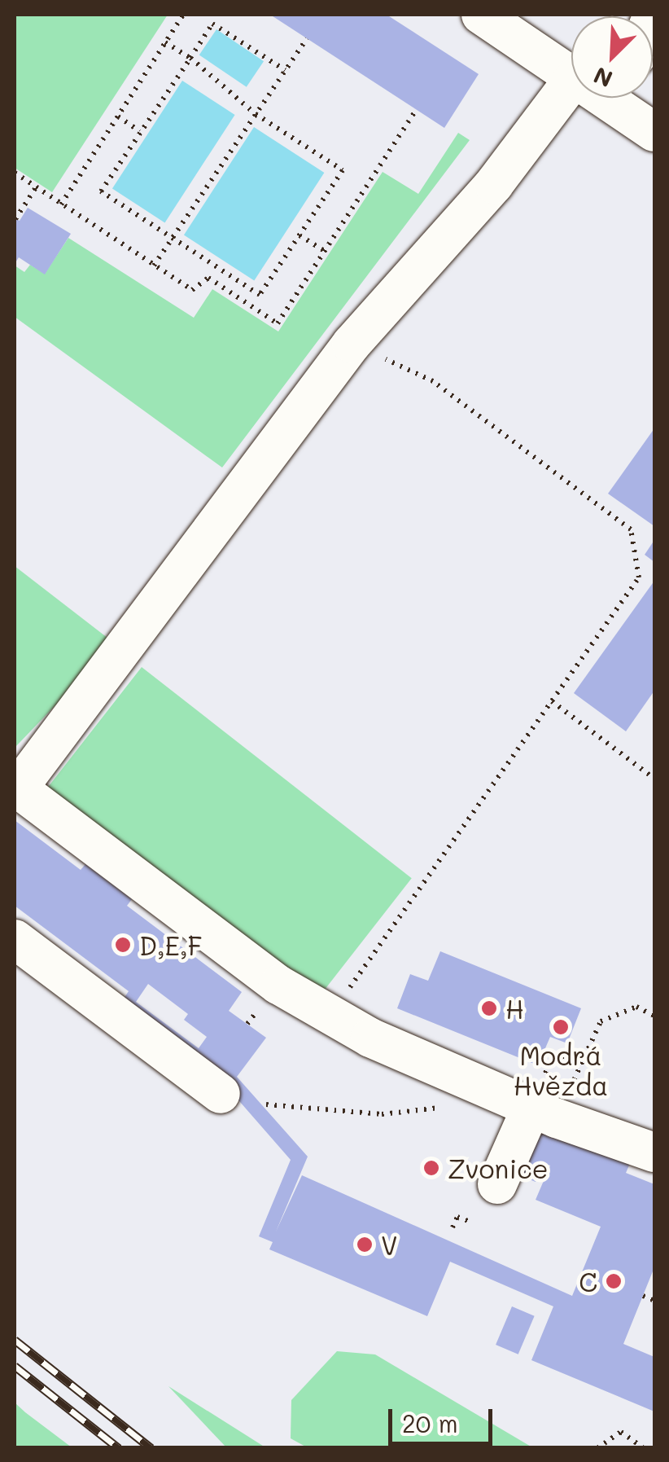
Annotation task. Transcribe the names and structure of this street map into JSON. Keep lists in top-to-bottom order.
{
  "places": [
    "D,E,F",
    "H",
    "Modrá Hvězda",
    "Zvonice",
    "V",
    "C"
  ],
  "scale_bar": "20 m",
  "north": "bottom left"
}
